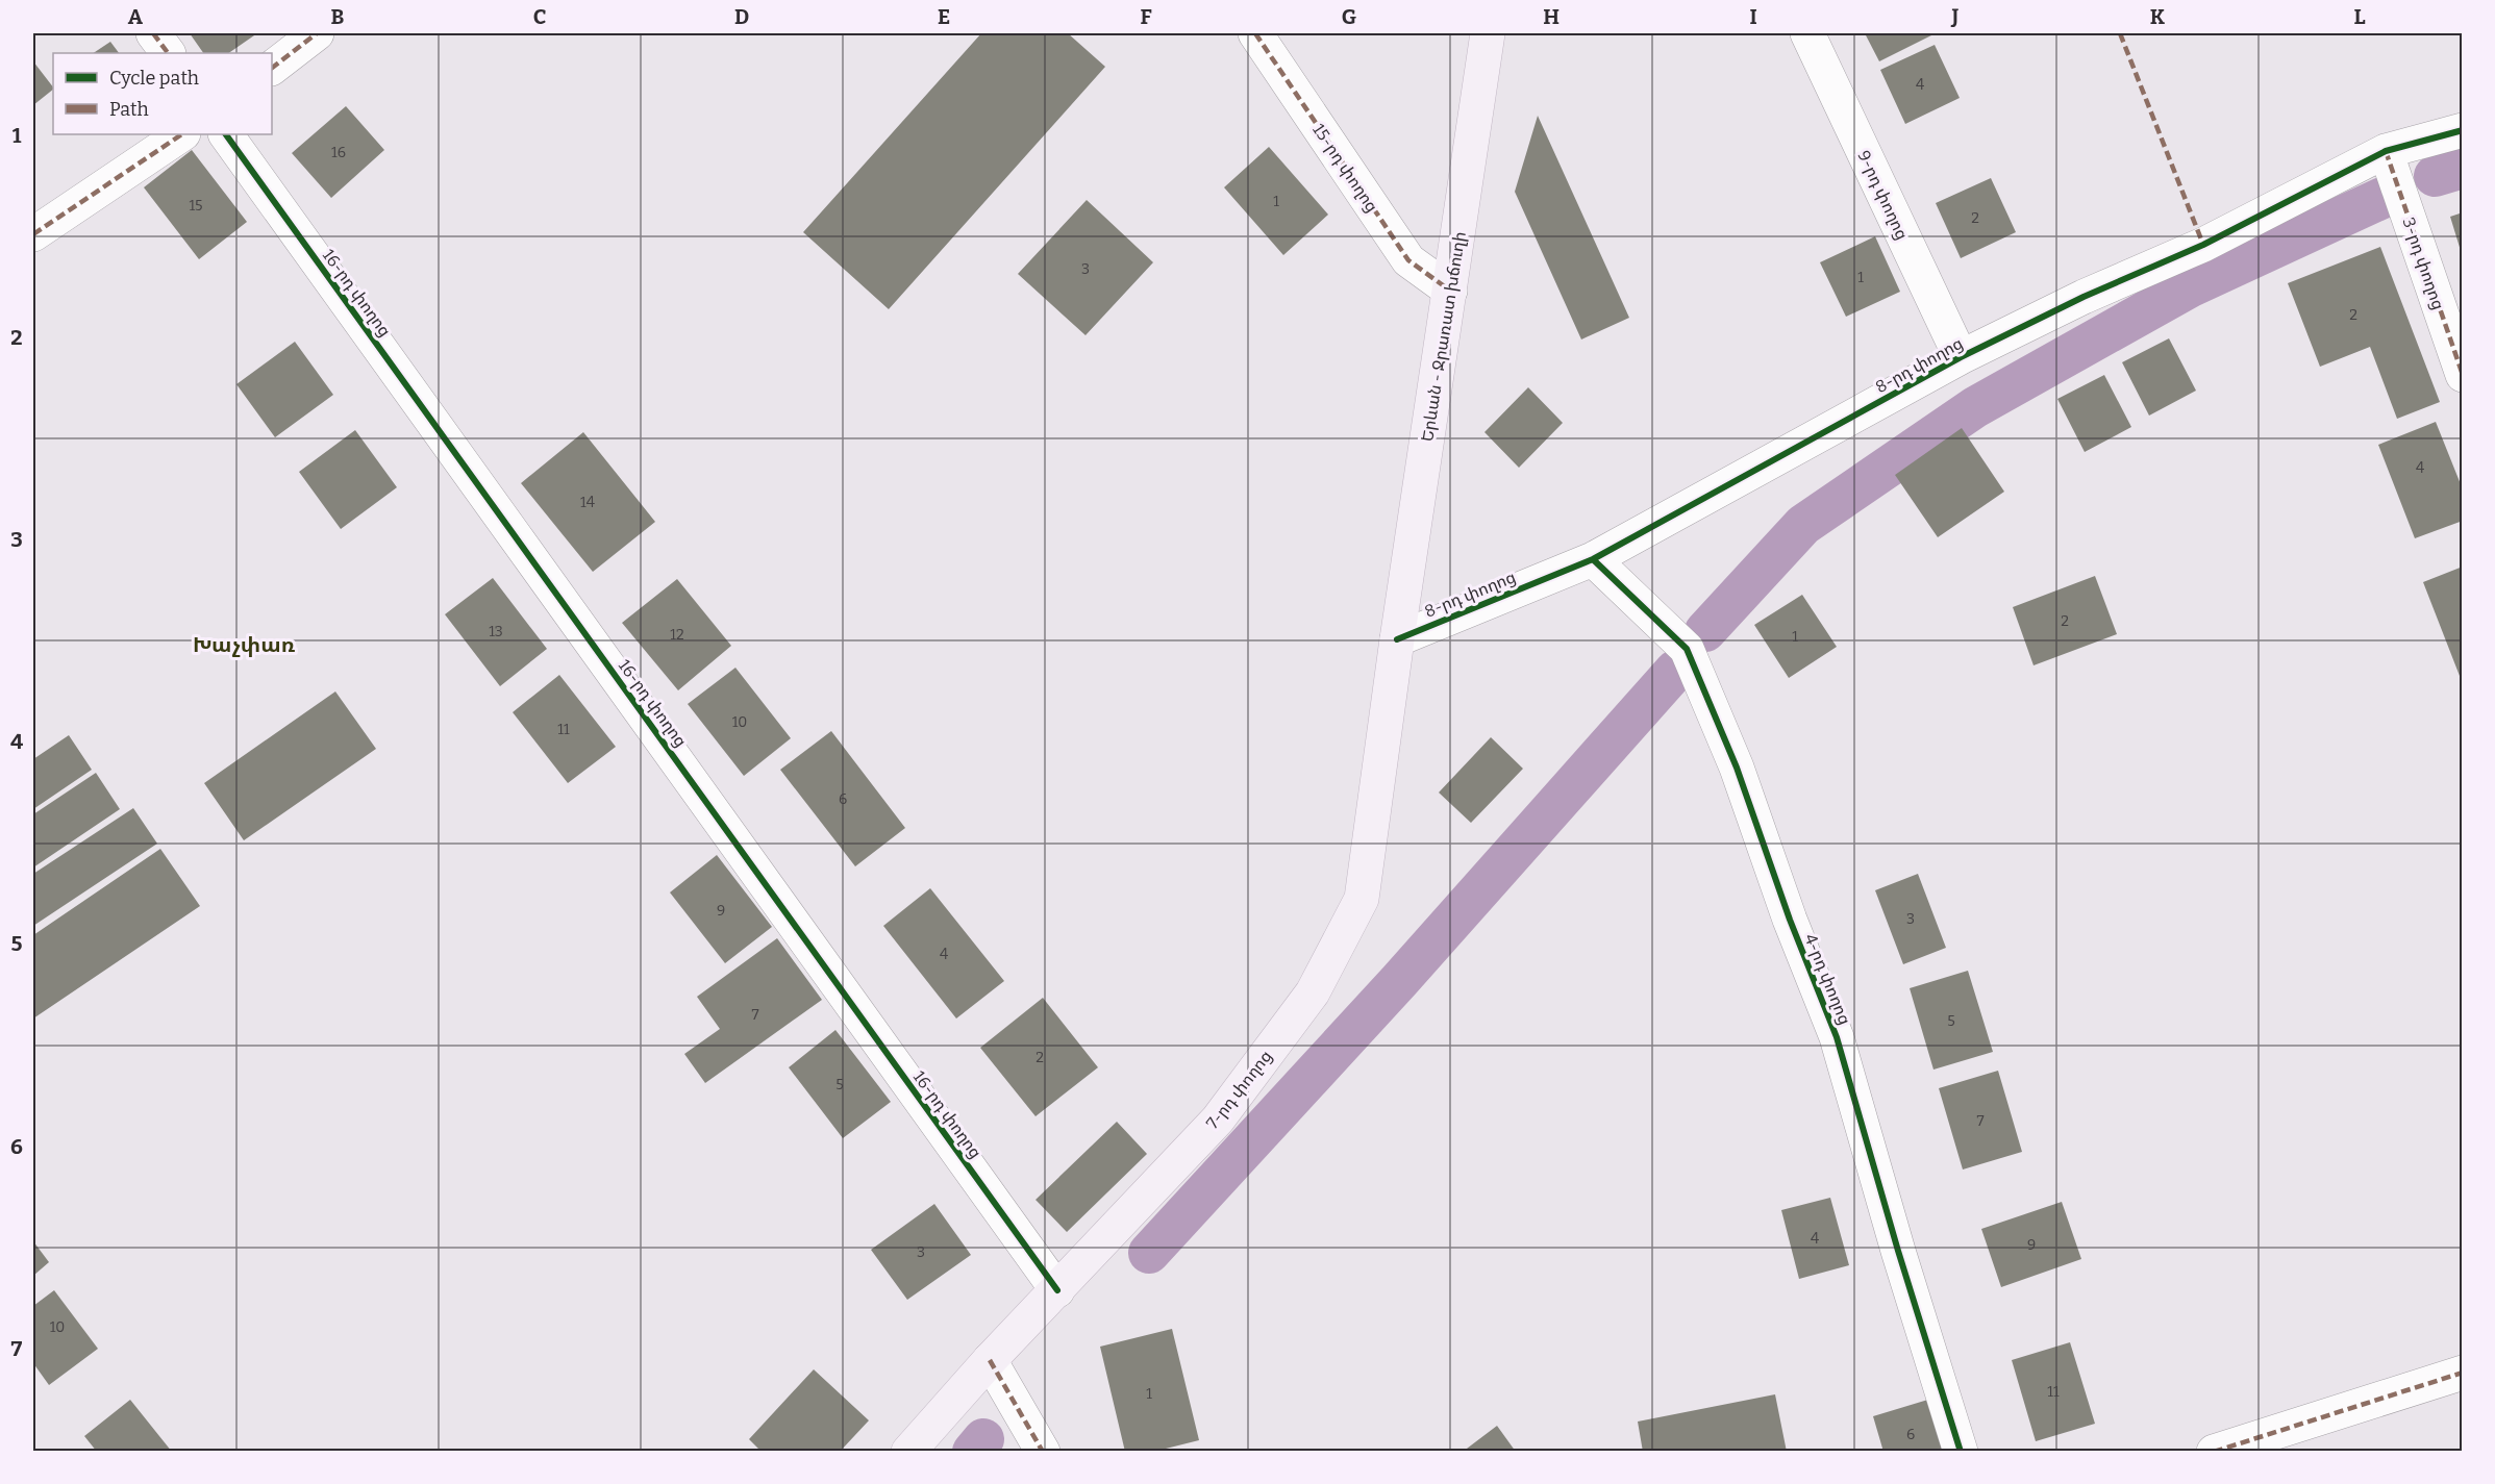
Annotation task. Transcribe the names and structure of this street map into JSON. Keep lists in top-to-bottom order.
{
  "streets": {
    "main road": ["Երևան - Ջրառատ խճուղի", "7-րդ փողոց"],
    "street": [
      "15-րդ փողոց",
      "9-րդ փողոց",
      "3-րդ փողոց",
      "16-րդ փողոց",
      "8-րդ փողոց",
      "4-րդ փողոց"
    ]
  },
  "crossings": [
    ["15-րդ փողոց", "Երևան - Ջրառատ խճուղի"],
    ["9-րդ փողոց", "8-րդ փողոց"],
    ["3-րդ փողոց", "8-րդ փողոց"],
    ["16-րդ փողոց", "7-րդ փողոց"],
    ["Երևան - Ջրառատ խճուղի", "8-րդ փողոց"],
    ["Երևան - Ջրառատ խճուղի", "7-րդ փողոց"],
    ["8-րդ փողոց", "4-րդ փողոց"],
    ["8-րդ փողոց", "7-րդ փողոց"]
  ],
  "districts": ["Խաչփառ"],
  "house_numbers": [
    "4",
    "16",
    "1",
    "15",
    "2",
    "3",
    "1",
    "2",
    "4",
    "14",
    "2",
    "13",
    "12",
    "1",
    "10",
    "11",
    "6",
    "9",
    "3",
    "4",
    "7",
    "5",
    "2",
    "5",
    "7",
    "4",
    "9",
    "3",
    "10",
    "11",
    "1",
    "6"
  ],
  "legend": ["Cycle path", "Path"],
  "grid": {
    "columns": [
      "A",
      "B",
      "C",
      "D",
      "E",
      "F",
      "G",
      "H",
      "I",
      "J",
      "K",
      "L"
    ],
    "rows": [
      "1",
      "2",
      "3",
      "4",
      "5",
      "6",
      "7"
    ]
  }
}
